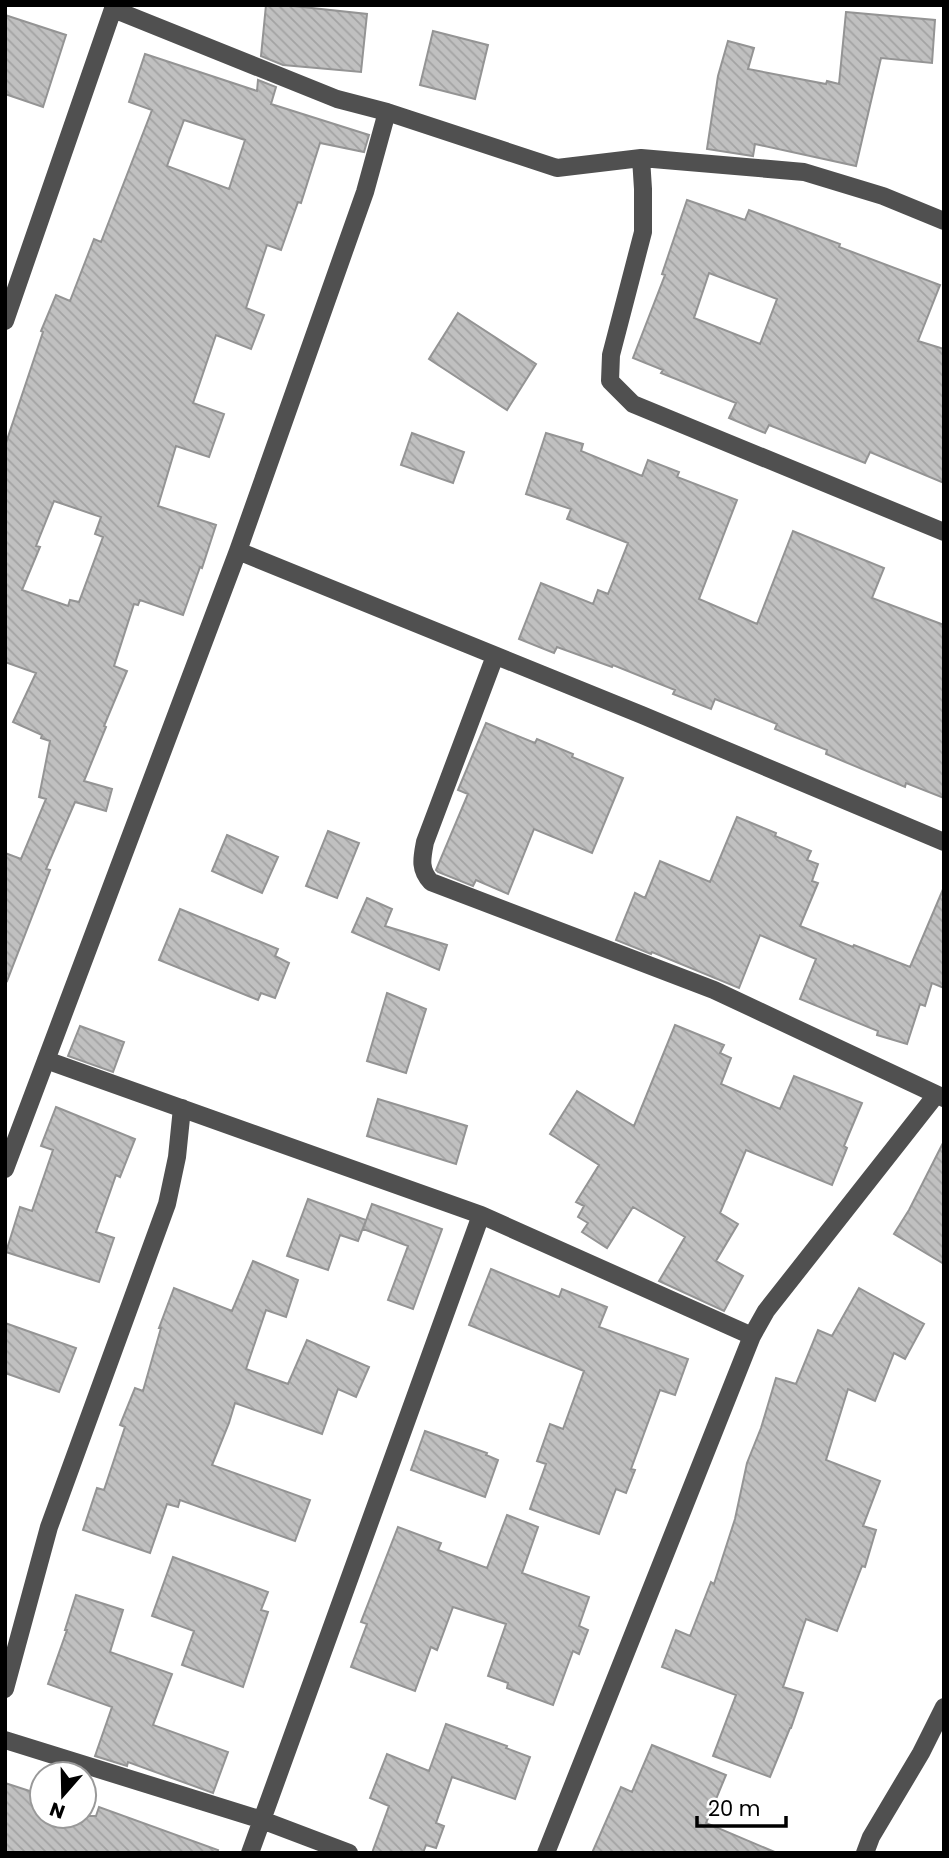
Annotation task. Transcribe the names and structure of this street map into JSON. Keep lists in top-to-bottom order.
{
  "scale_bar": "20 m",
  "north": "bottom"
}
